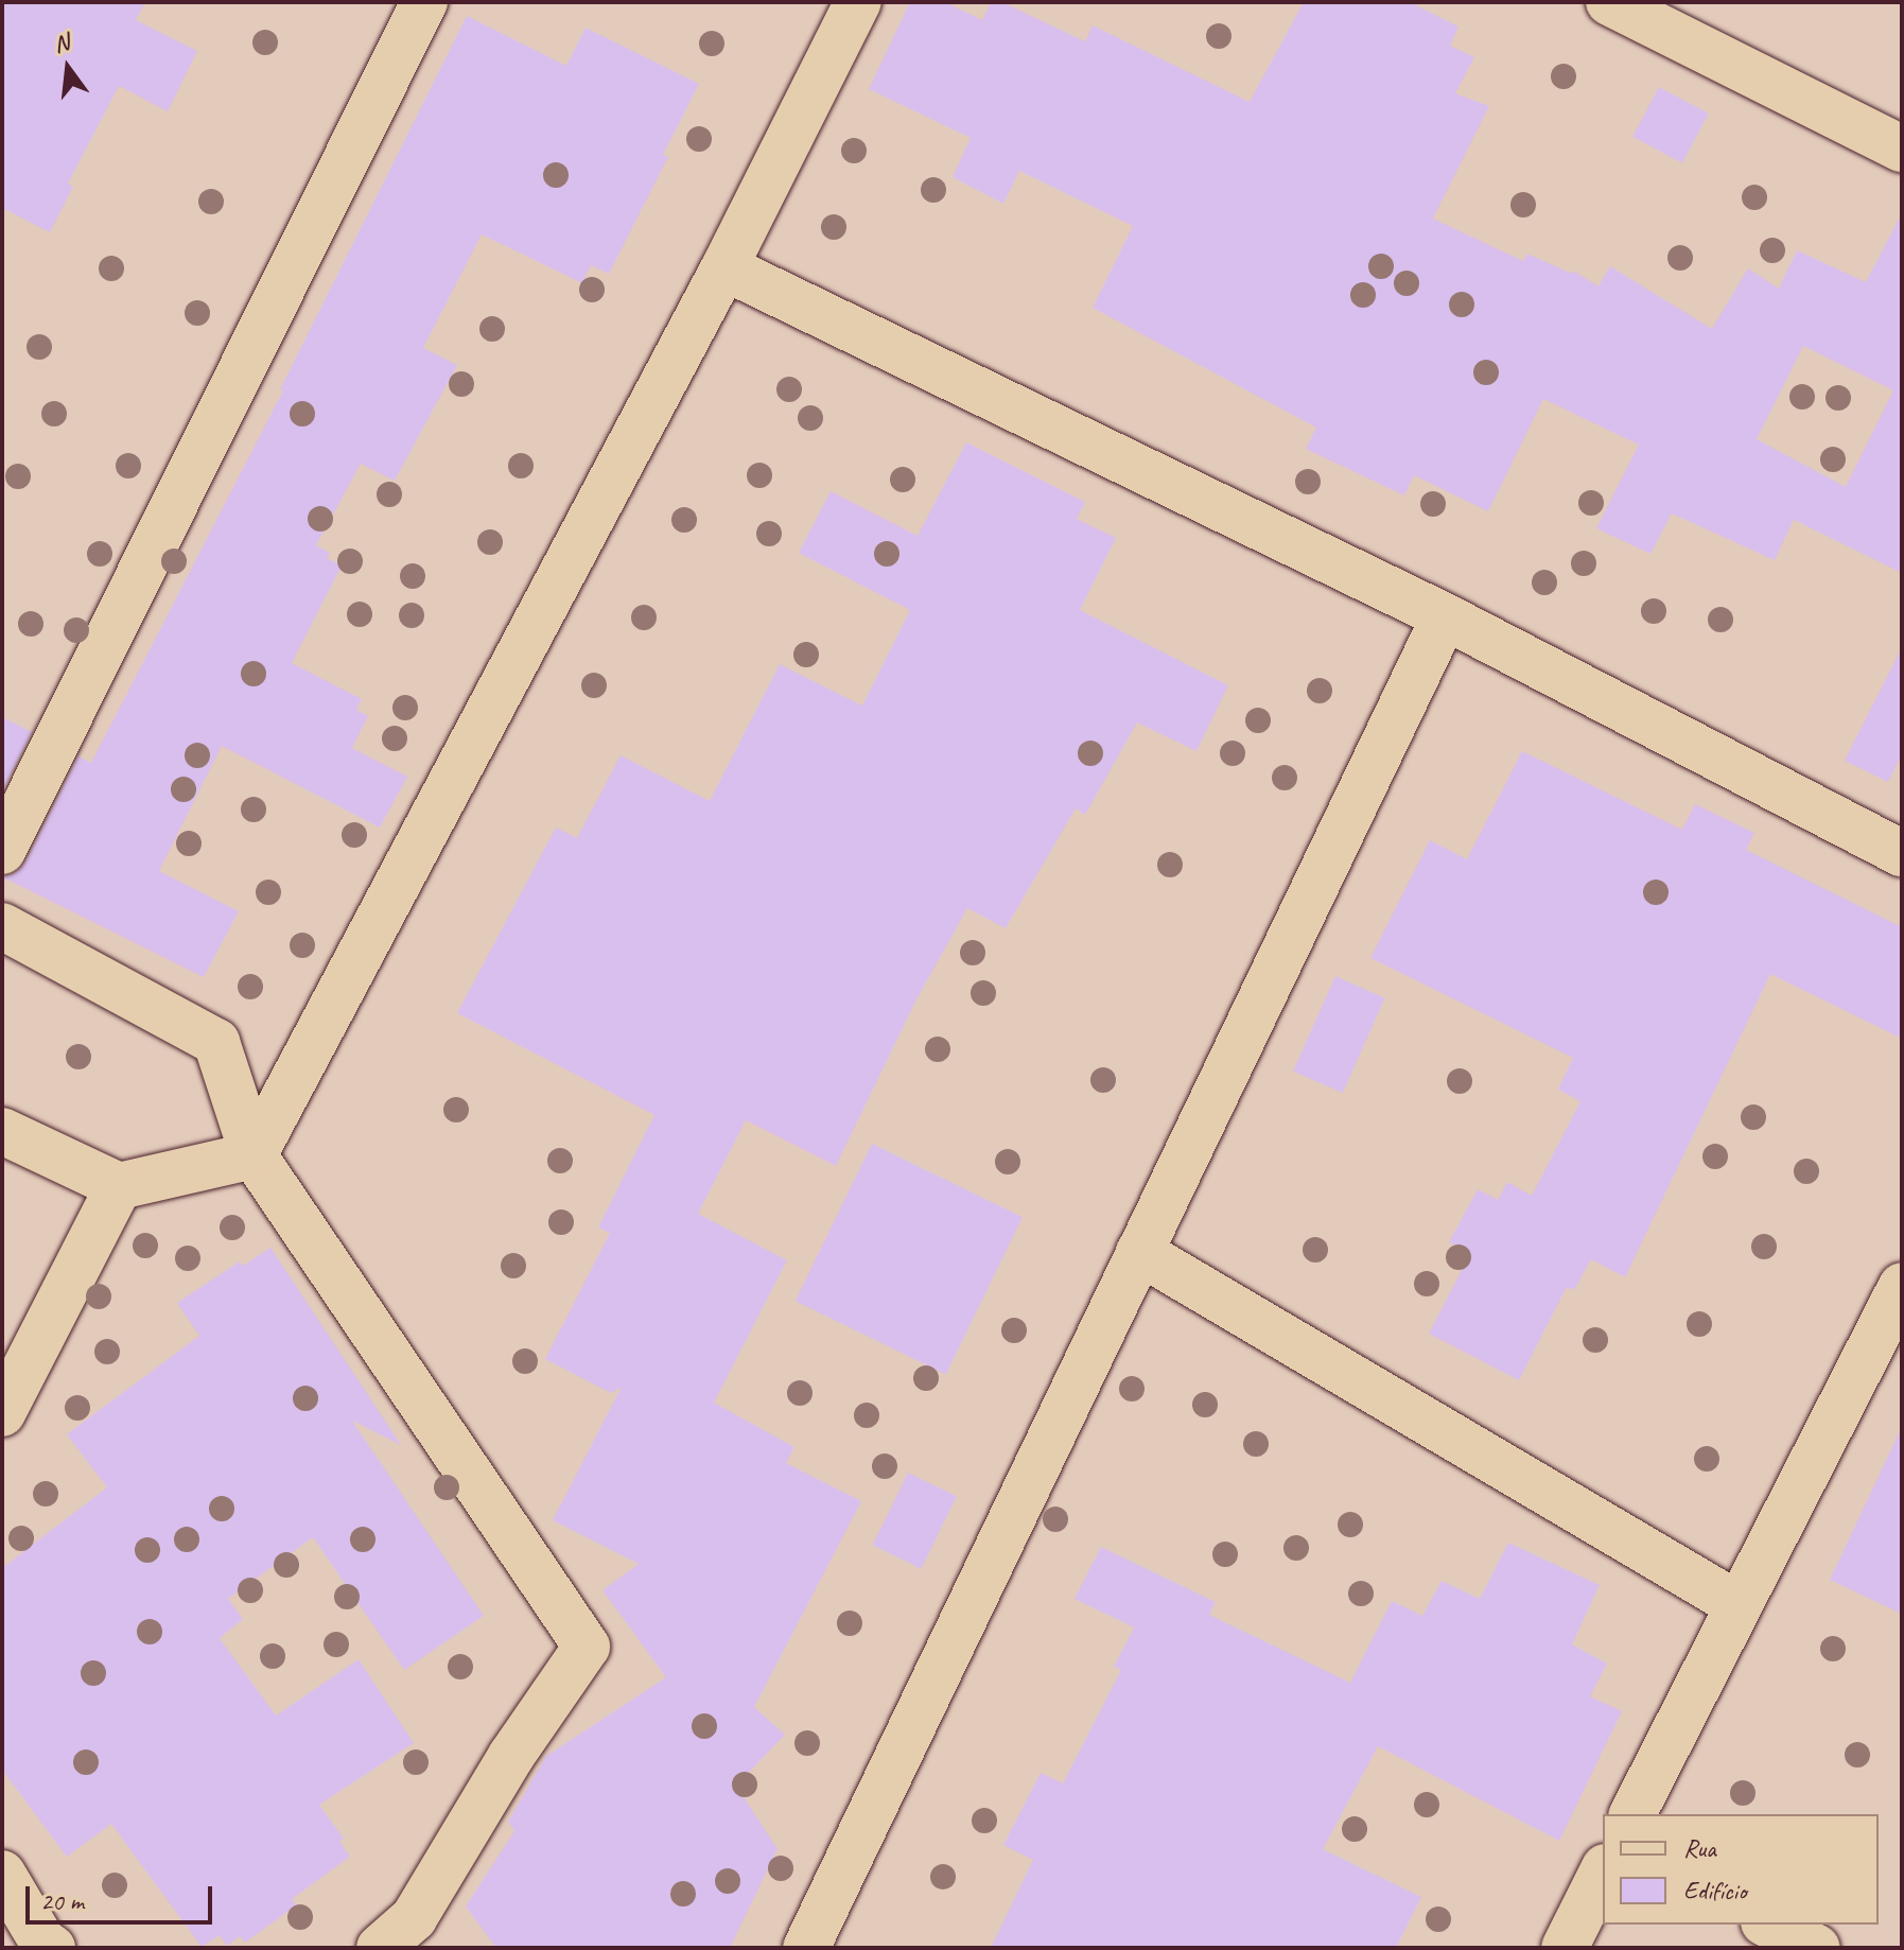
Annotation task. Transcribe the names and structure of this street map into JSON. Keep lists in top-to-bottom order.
{
  "legend": ["Rua", "Edifício"],
  "scale_bar": "20 m",
  "north": "top"
}
